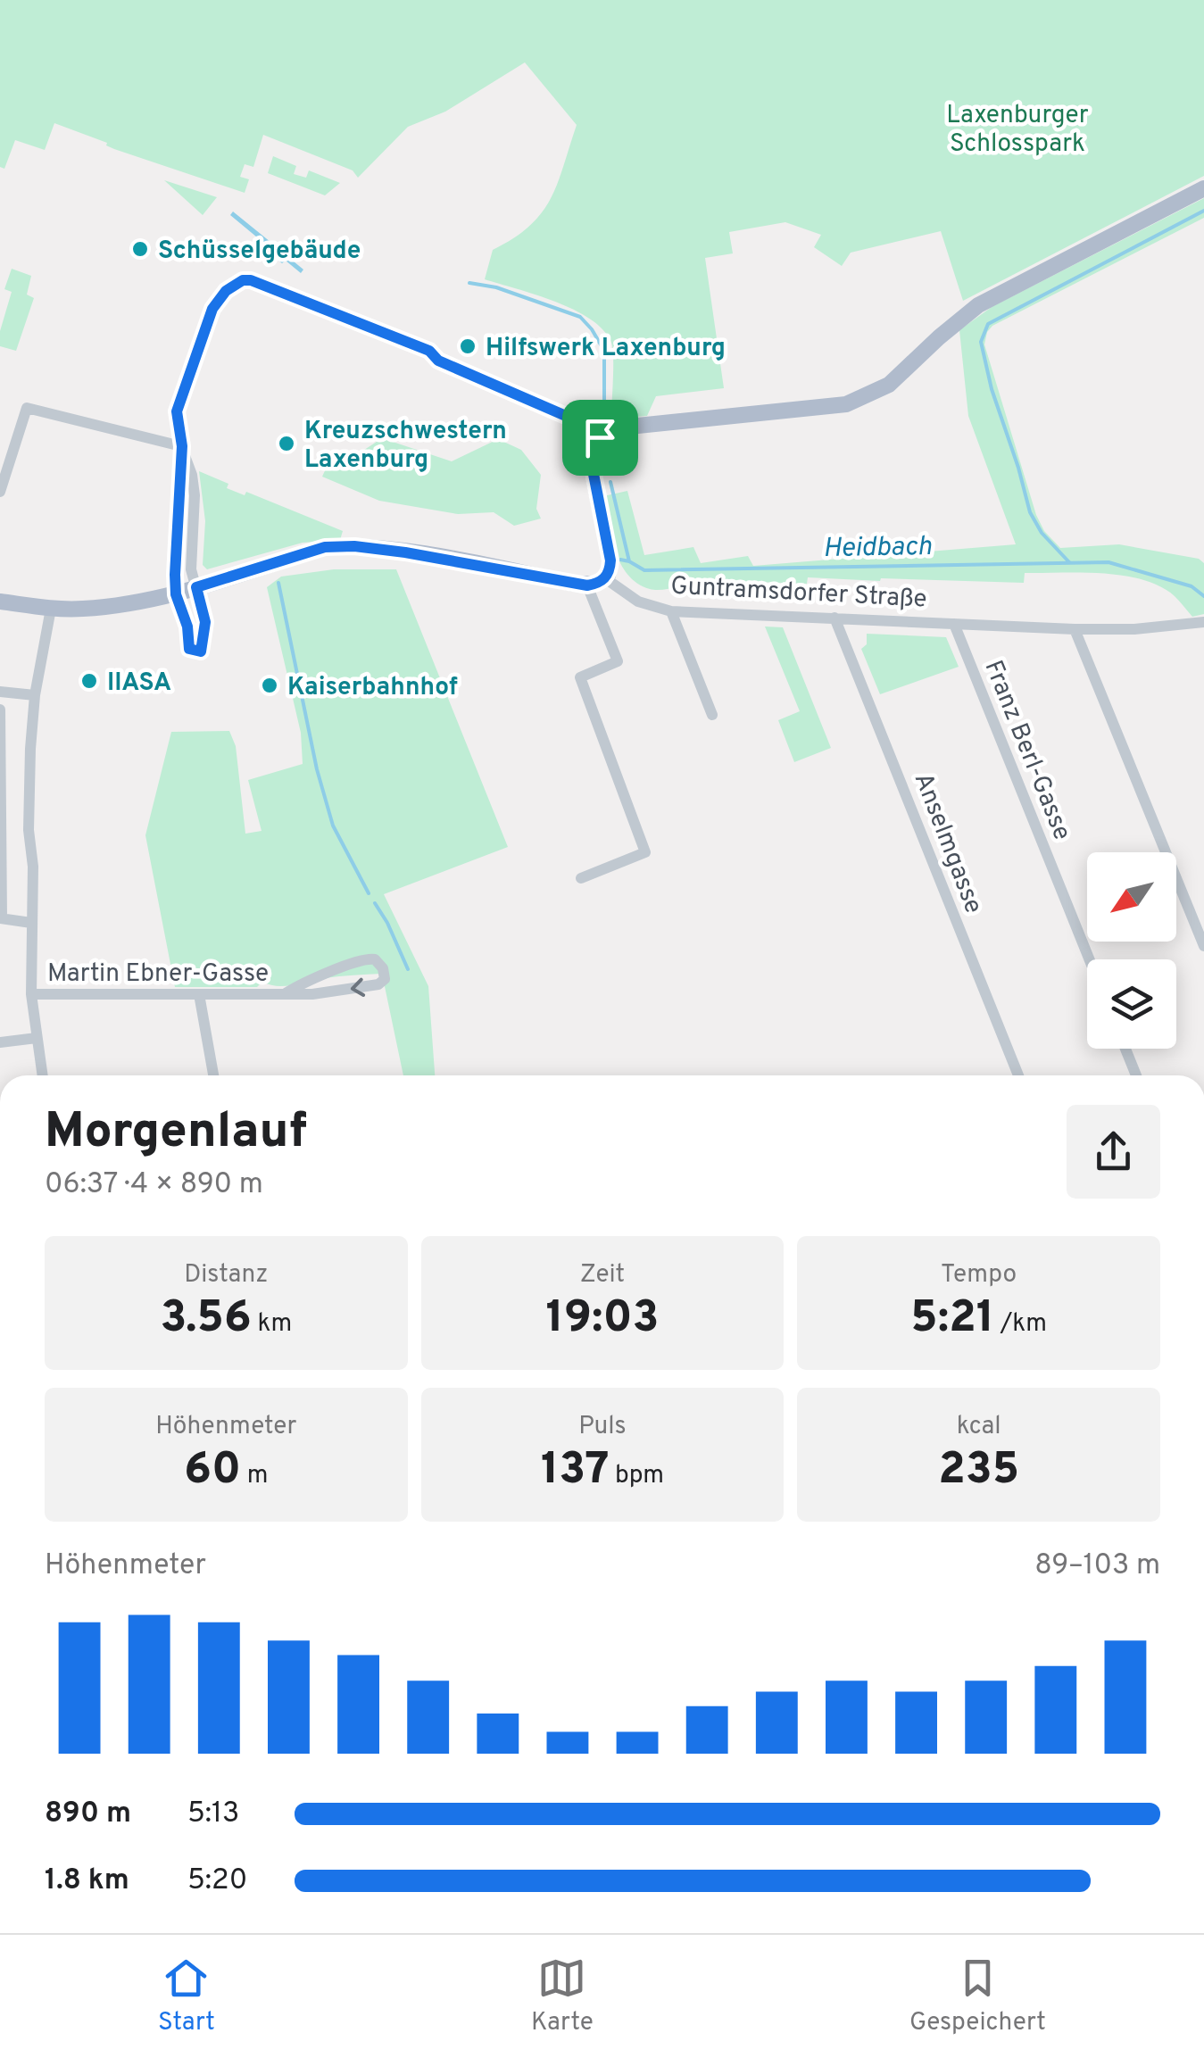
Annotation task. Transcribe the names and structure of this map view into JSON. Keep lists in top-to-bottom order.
{
  "streets": {
    "street": [
      "Guntramsdorfer Straße",
      "Franz Berl-Gasse",
      "Anselmgasse",
      "Martin Ebner-Gasse"
    ]
  },
  "crossings": [
    ["Guntramsdorfer Straße", "Franz Berl-Gasse"],
    ["Guntramsdorfer Straße", "Anselmgasse"]
  ],
  "water": ["Heidbach"],
  "parks": ["Laxenburger Schlosspark"],
  "places": [
    "Schüsselgebäude",
    "Hilfswerk Laxenburg",
    "Kreuzschwestern Laxenburg",
    "IIASA",
    "Kaiserbahnhof"
  ],
  "north": "bottom left",
  "page": {
    "heading": ["Morgenlauf", "06:37 · 4 × 890 m"],
    "stats": [
      ["Distanz", "3.56 km"],
      ["Zeit", "19:03"],
      ["Tempo", "5:21 /km"],
      ["Höhenmeter", "60 m"],
      ["Puls", "137 bpm"],
      ["kcal", "235"]
    ],
    "chart": ["Höhenmeter", "89–103 m"],
    "list": [
      {
        "name": "890 m",
        "note": "5:13"
      },
      {
        "name": "1.8 km",
        "note": "5:20"
      }
    ],
    "tabs": ["Start", "Karte", "Gespeichert"]
  }
}
